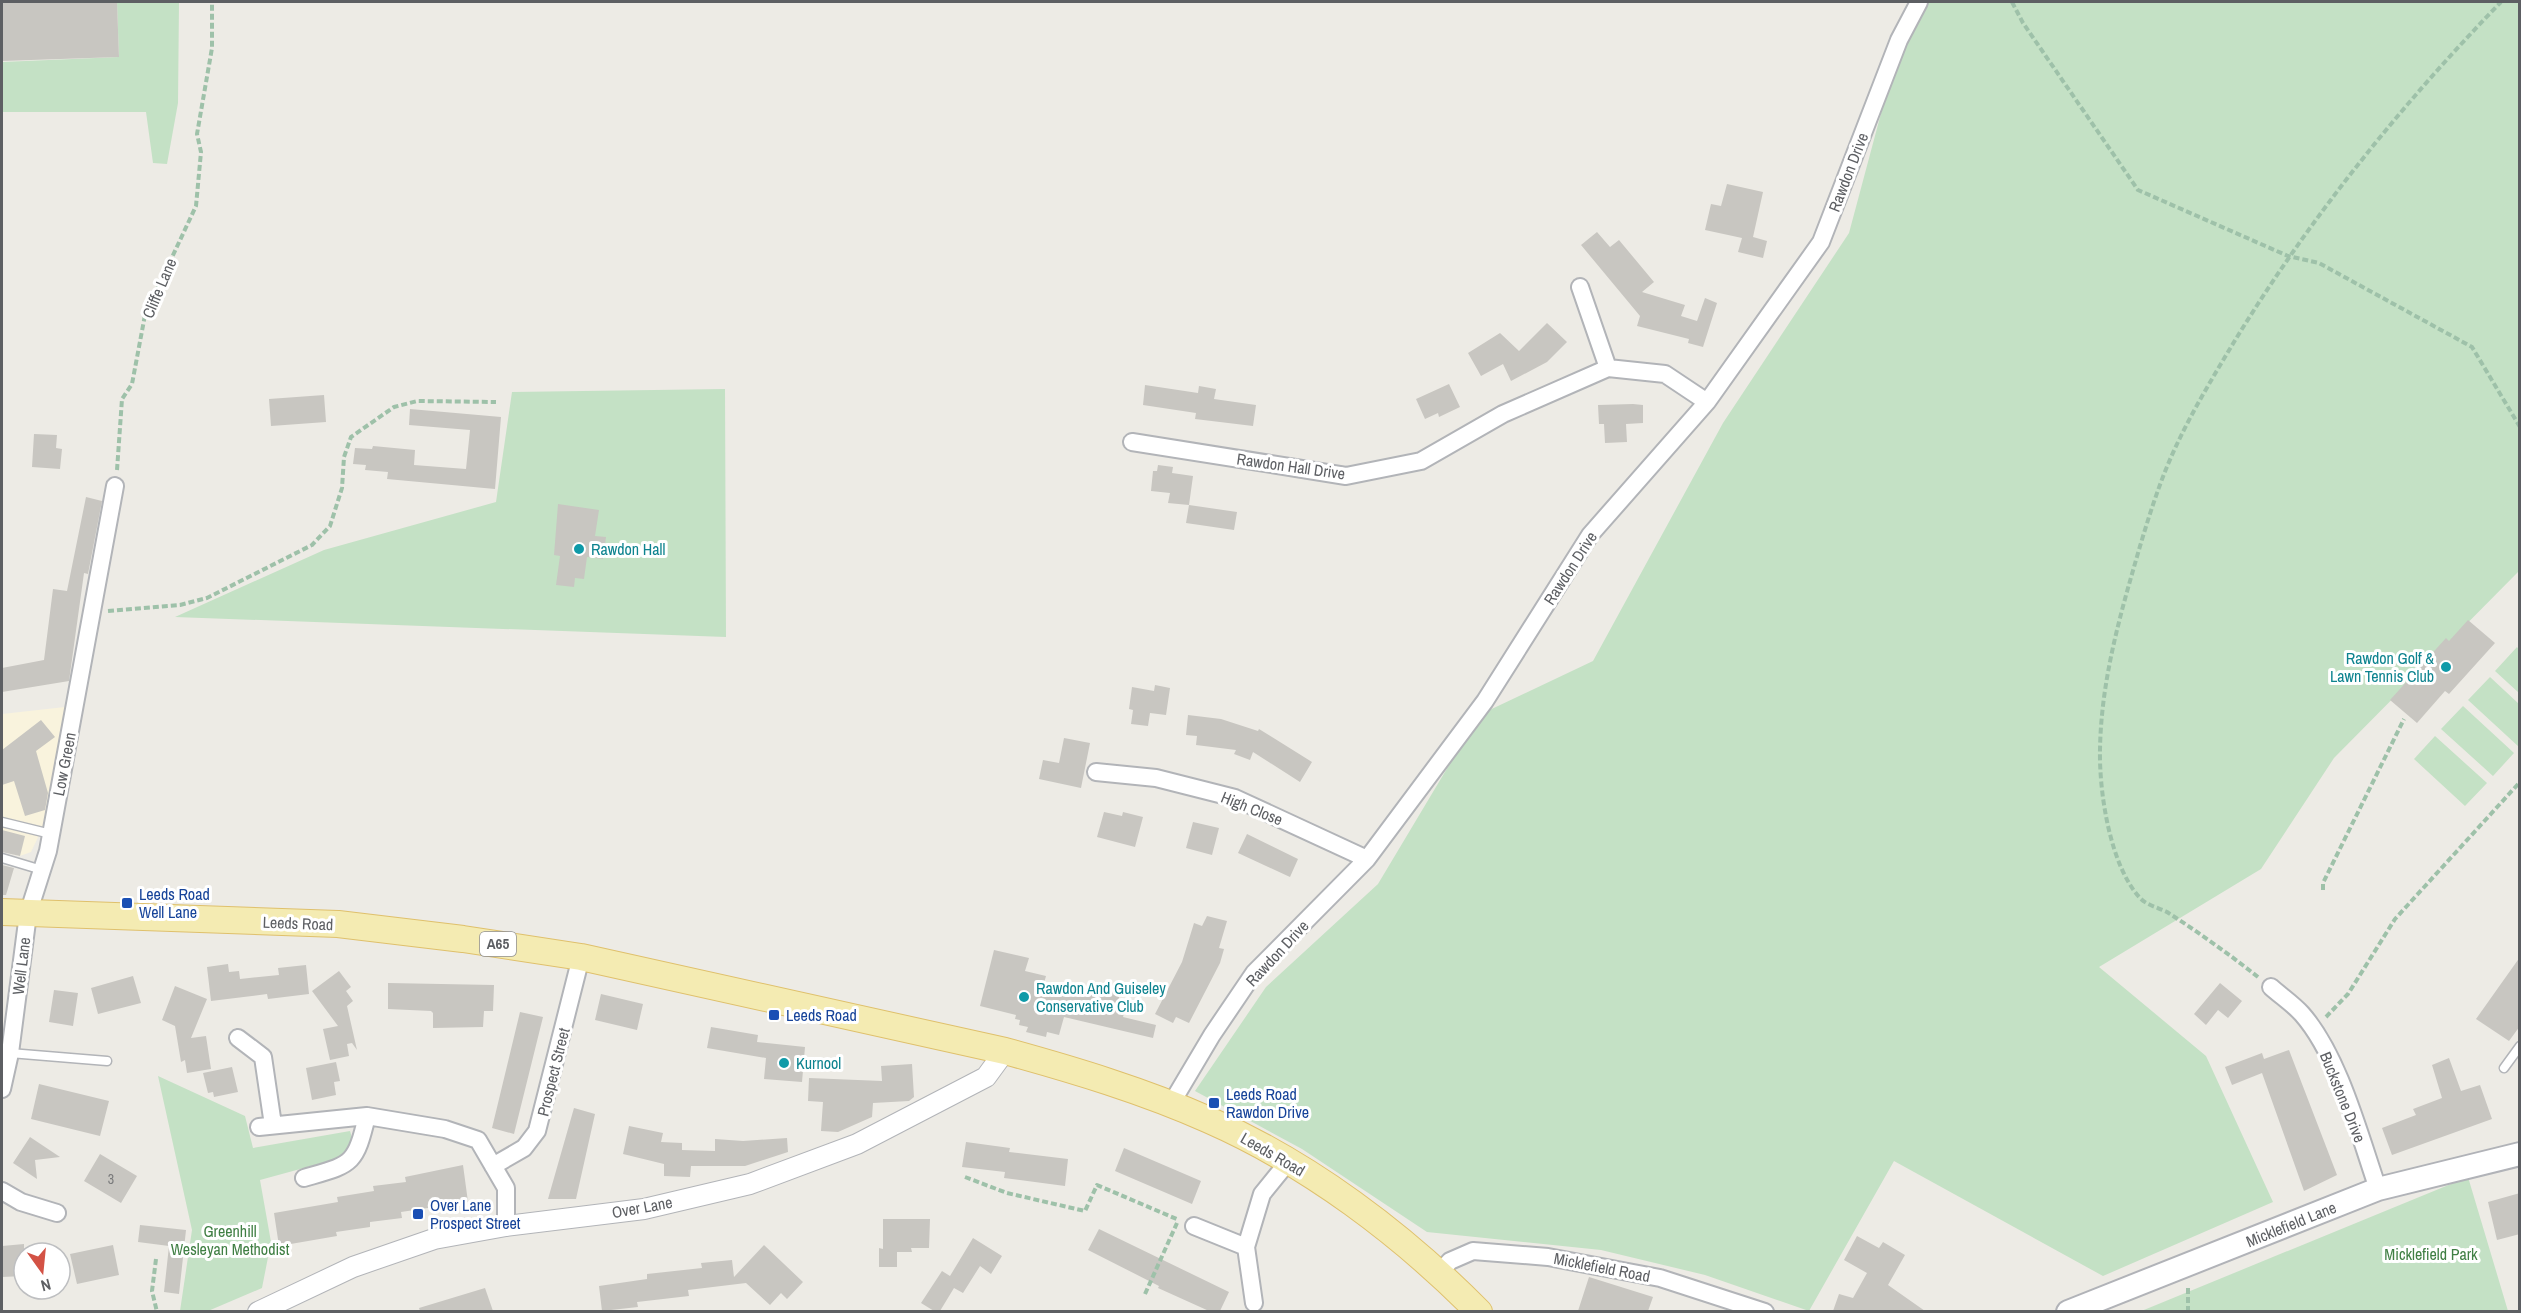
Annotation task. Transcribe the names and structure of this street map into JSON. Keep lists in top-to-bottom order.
{
  "streets": {
    "main road": ["Leeds Road", "A65", "Micklefield Lane"],
    "street": [
      "Rawdon Drive",
      "Rawdon Hall Drive",
      "Low Green",
      "High Close",
      "Well Lane",
      "Prospect Street",
      "Buckstone Drive",
      "Over Lane",
      "Micklefield Road"
    ],
    "path": ["Cliffe Lane"]
  },
  "crossings": [
    ["Rawdon Drive", "Rawdon Hall Drive"],
    ["Rawdon Drive", "High Close"],
    ["Rawdon Drive", "Leeds Road"],
    ["Low Green", "Leeds Road"],
    ["Low Green", "Well Lane"],
    ["Leeds Road", "Well Lane"],
    ["Leeds Road", "Prospect Street"],
    ["Leeds Road", "Over Lane"],
    ["Leeds Road", "Micklefield Road"],
    ["Buckstone Drive", "Micklefield Lane"]
  ],
  "parks": ["Greenhill Wesleyan Methodist", "Micklefield Park"],
  "places": {
    "other": [
      "Rawdon Hall",
      "Rawdon Golf & Lawn Tennis Club",
      "Rawdon And Guiseley Conservative Club",
      "Kurnool"
    ],
    "transit": [
      "Leeds Road Well Lane",
      "Leeds Road",
      "Leeds Road Rawdon Drive",
      "Over Lane Prospect Street"
    ]
  },
  "house_numbers": ["3"],
  "north": "bottom"
}
